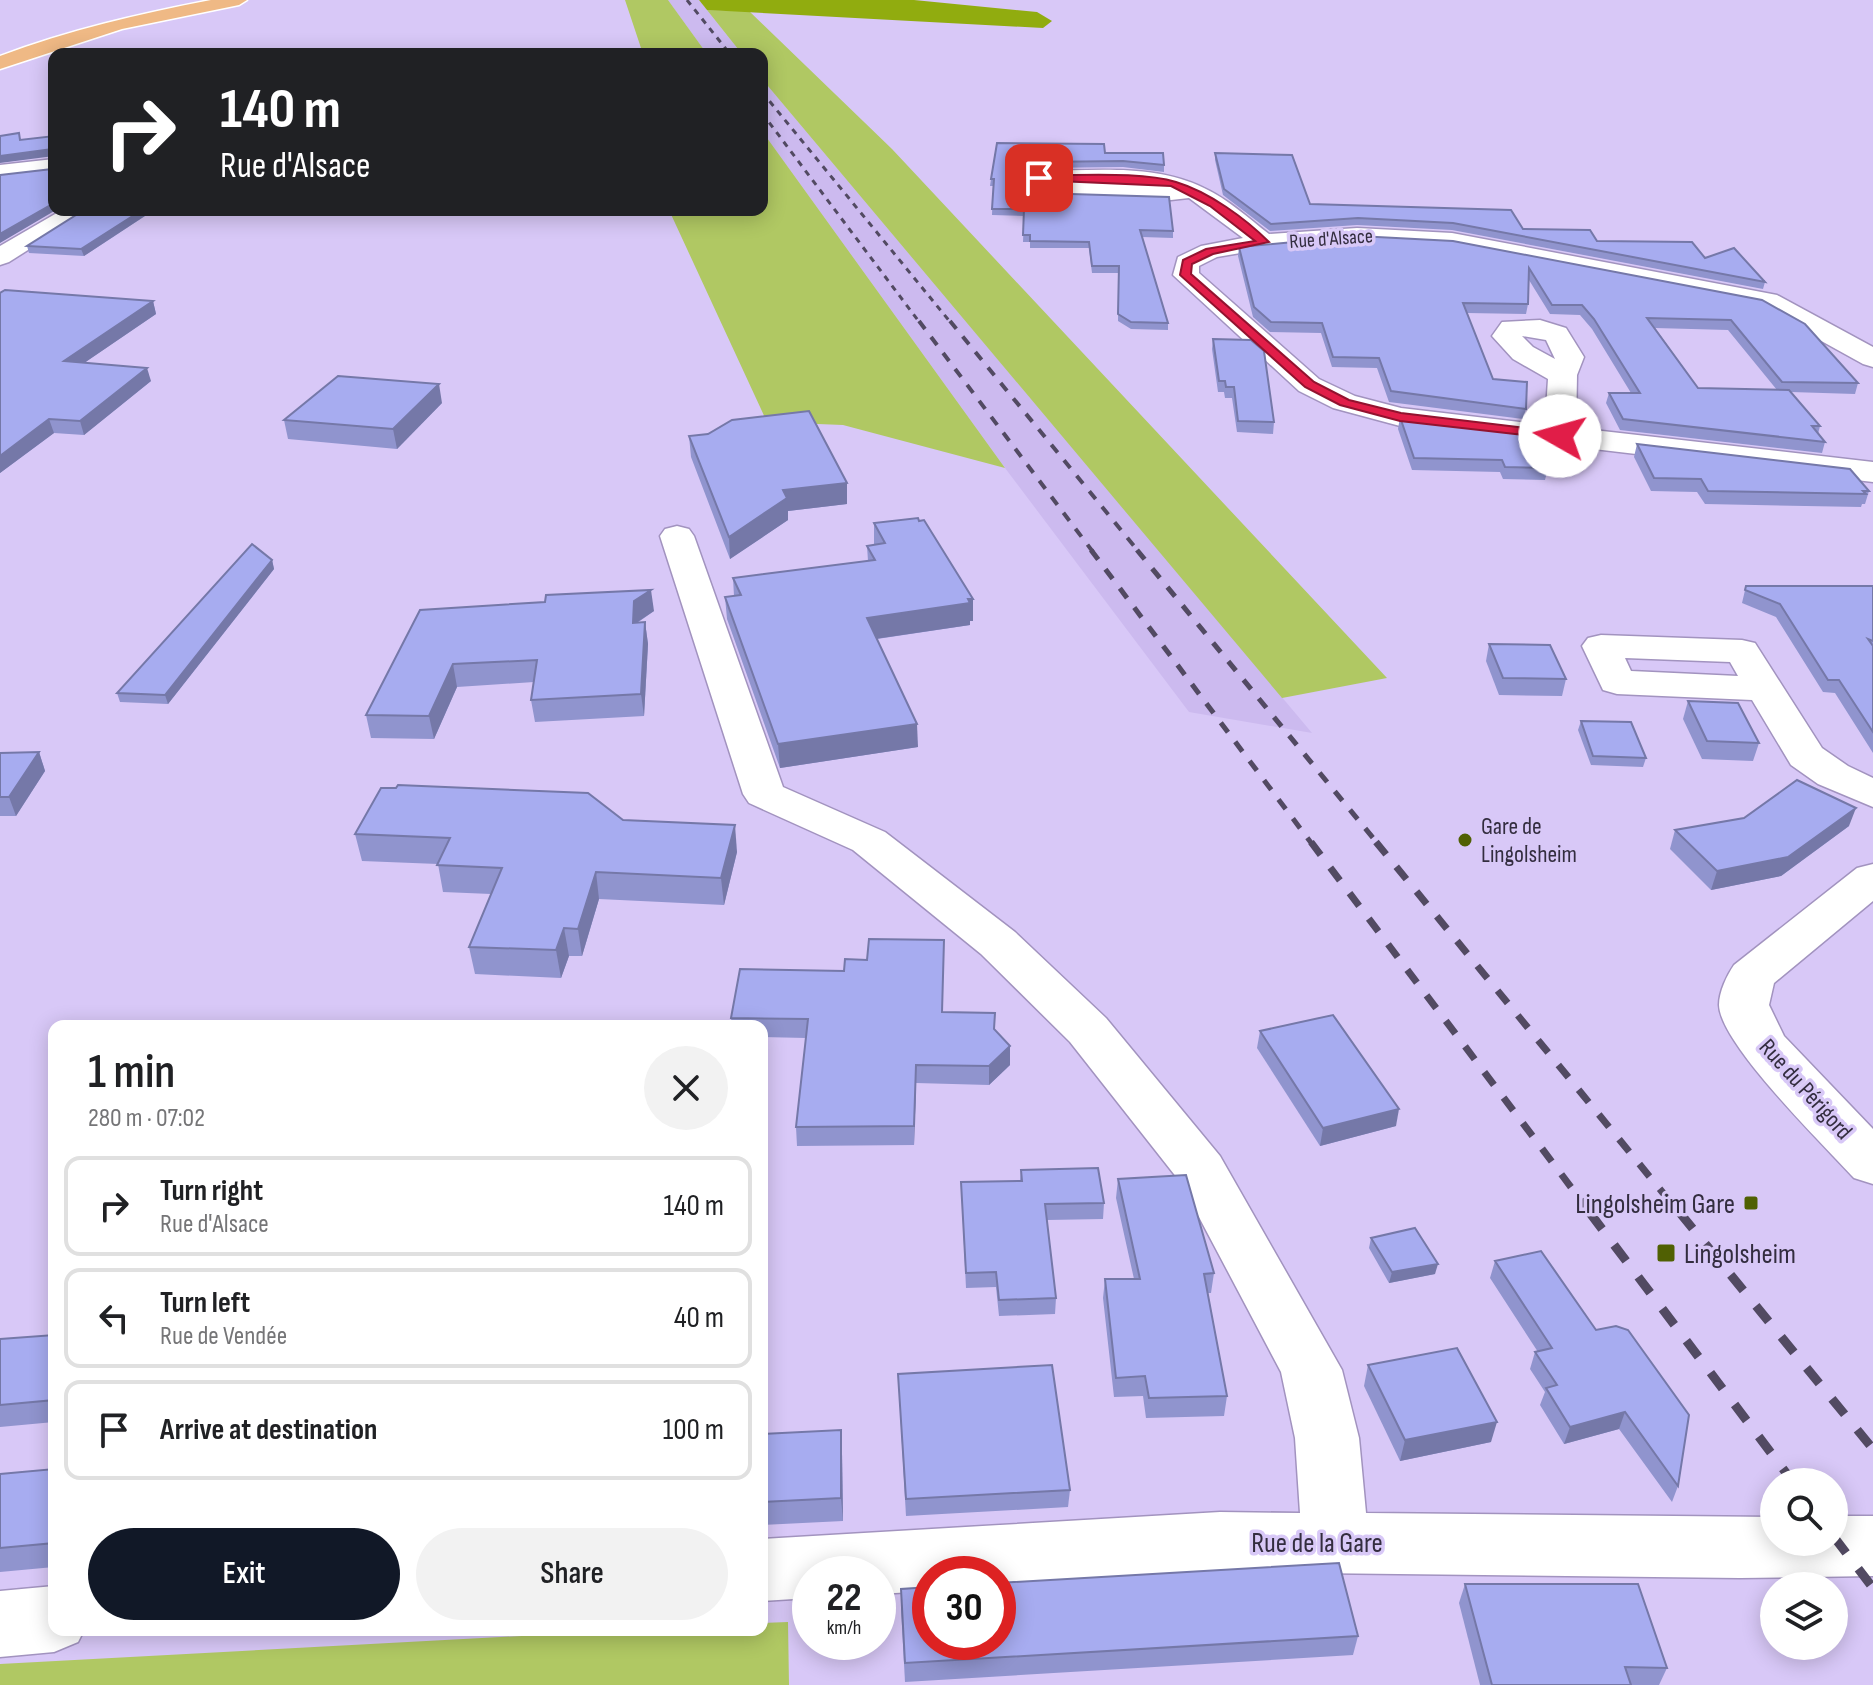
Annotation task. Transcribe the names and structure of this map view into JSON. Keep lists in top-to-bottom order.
{
  "streets": {
    "street": ["Rue d'Alsace", "Rue du Périgord", "Rue de la Gare"]
  },
  "places": {
    "other": ["Gare de Lingolsheim"],
    "transit": ["Lingolsheim Gare", "Lingolsheim"]
  },
  "page": {
    "turn": ["140 m", "Rue d'Alsace"],
    "heading": ["1 min", "280 m · 07:02"],
    "list": [
      {
        "name": "Turn right",
        "note": "Rue d'Alsace",
        "value": "140 m"
      },
      {
        "name": "Turn left",
        "note": "Rue de Vendée",
        "value": "40 m"
      },
      {
        "name": "Arrive at destination",
        "value": "100 m"
      }
    ],
    "buttons": ["Exit", "Share"],
    "speed": "22 km/h",
    "limit": "30"
  }
}
